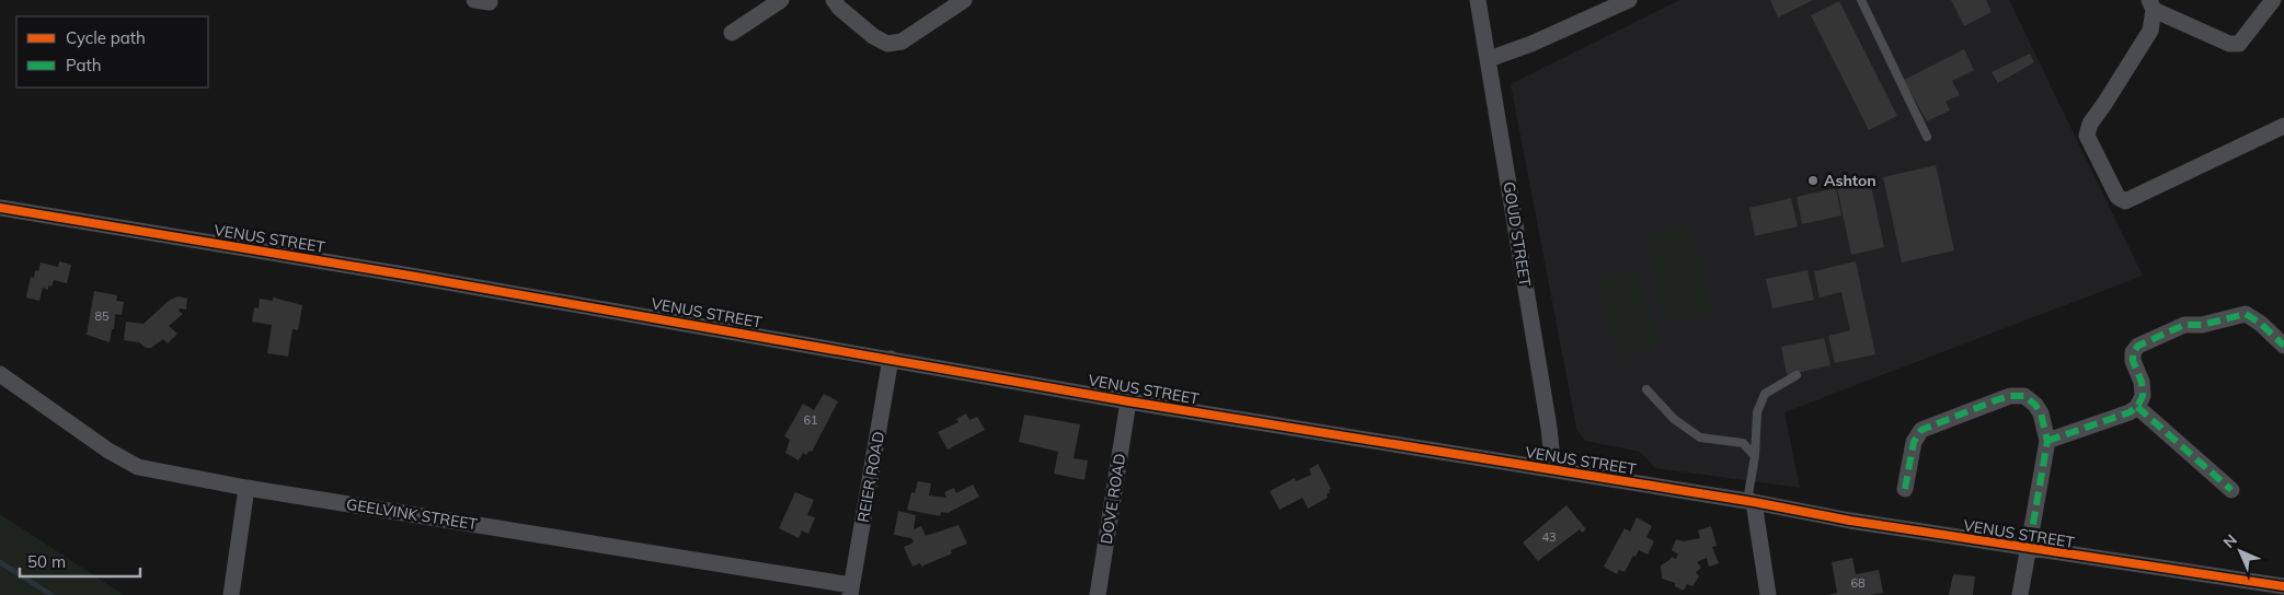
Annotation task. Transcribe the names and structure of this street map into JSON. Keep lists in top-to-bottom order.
{
  "streets": {
    "street": [
      "GOUD STREET",
      "VENUS STREET",
      "REIER ROAD",
      "DOVE ROAD",
      "GEELVINK STREET"
    ]
  },
  "crossings": [
    ["GOUD STREET", "VENUS STREET"],
    ["VENUS STREET", "REIER ROAD"],
    ["VENUS STREET", "DOVE ROAD"],
    ["REIER ROAD", "GEELVINK STREET"]
  ],
  "places": ["Ashton"],
  "house_numbers": [
    "85",
    "61",
    "43",
    "68"
  ],
  "legend": ["Cycle path", "Path"],
  "scale_bar": "50 m",
  "north": "top left"
}
